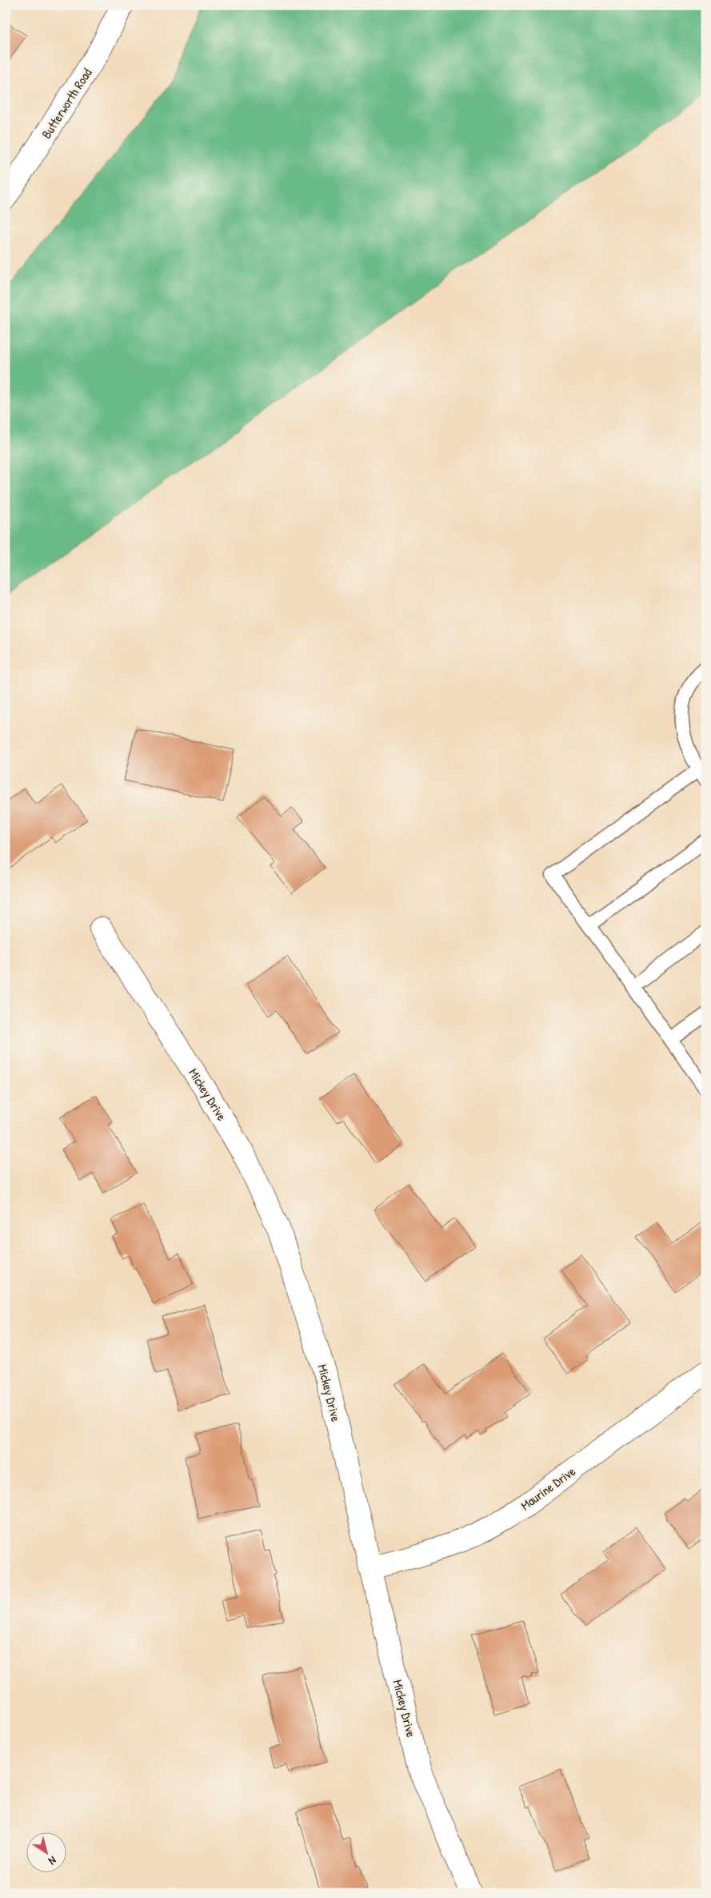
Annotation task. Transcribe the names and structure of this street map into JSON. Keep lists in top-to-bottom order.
{
  "streets": {
    "street": ["Butterworth Road", "Mickey Drive", "Maurine Drive"]
  },
  "crossings": [
    ["Mickey Drive", "Maurine Drive"]
  ],
  "north": "bottom right"
}
